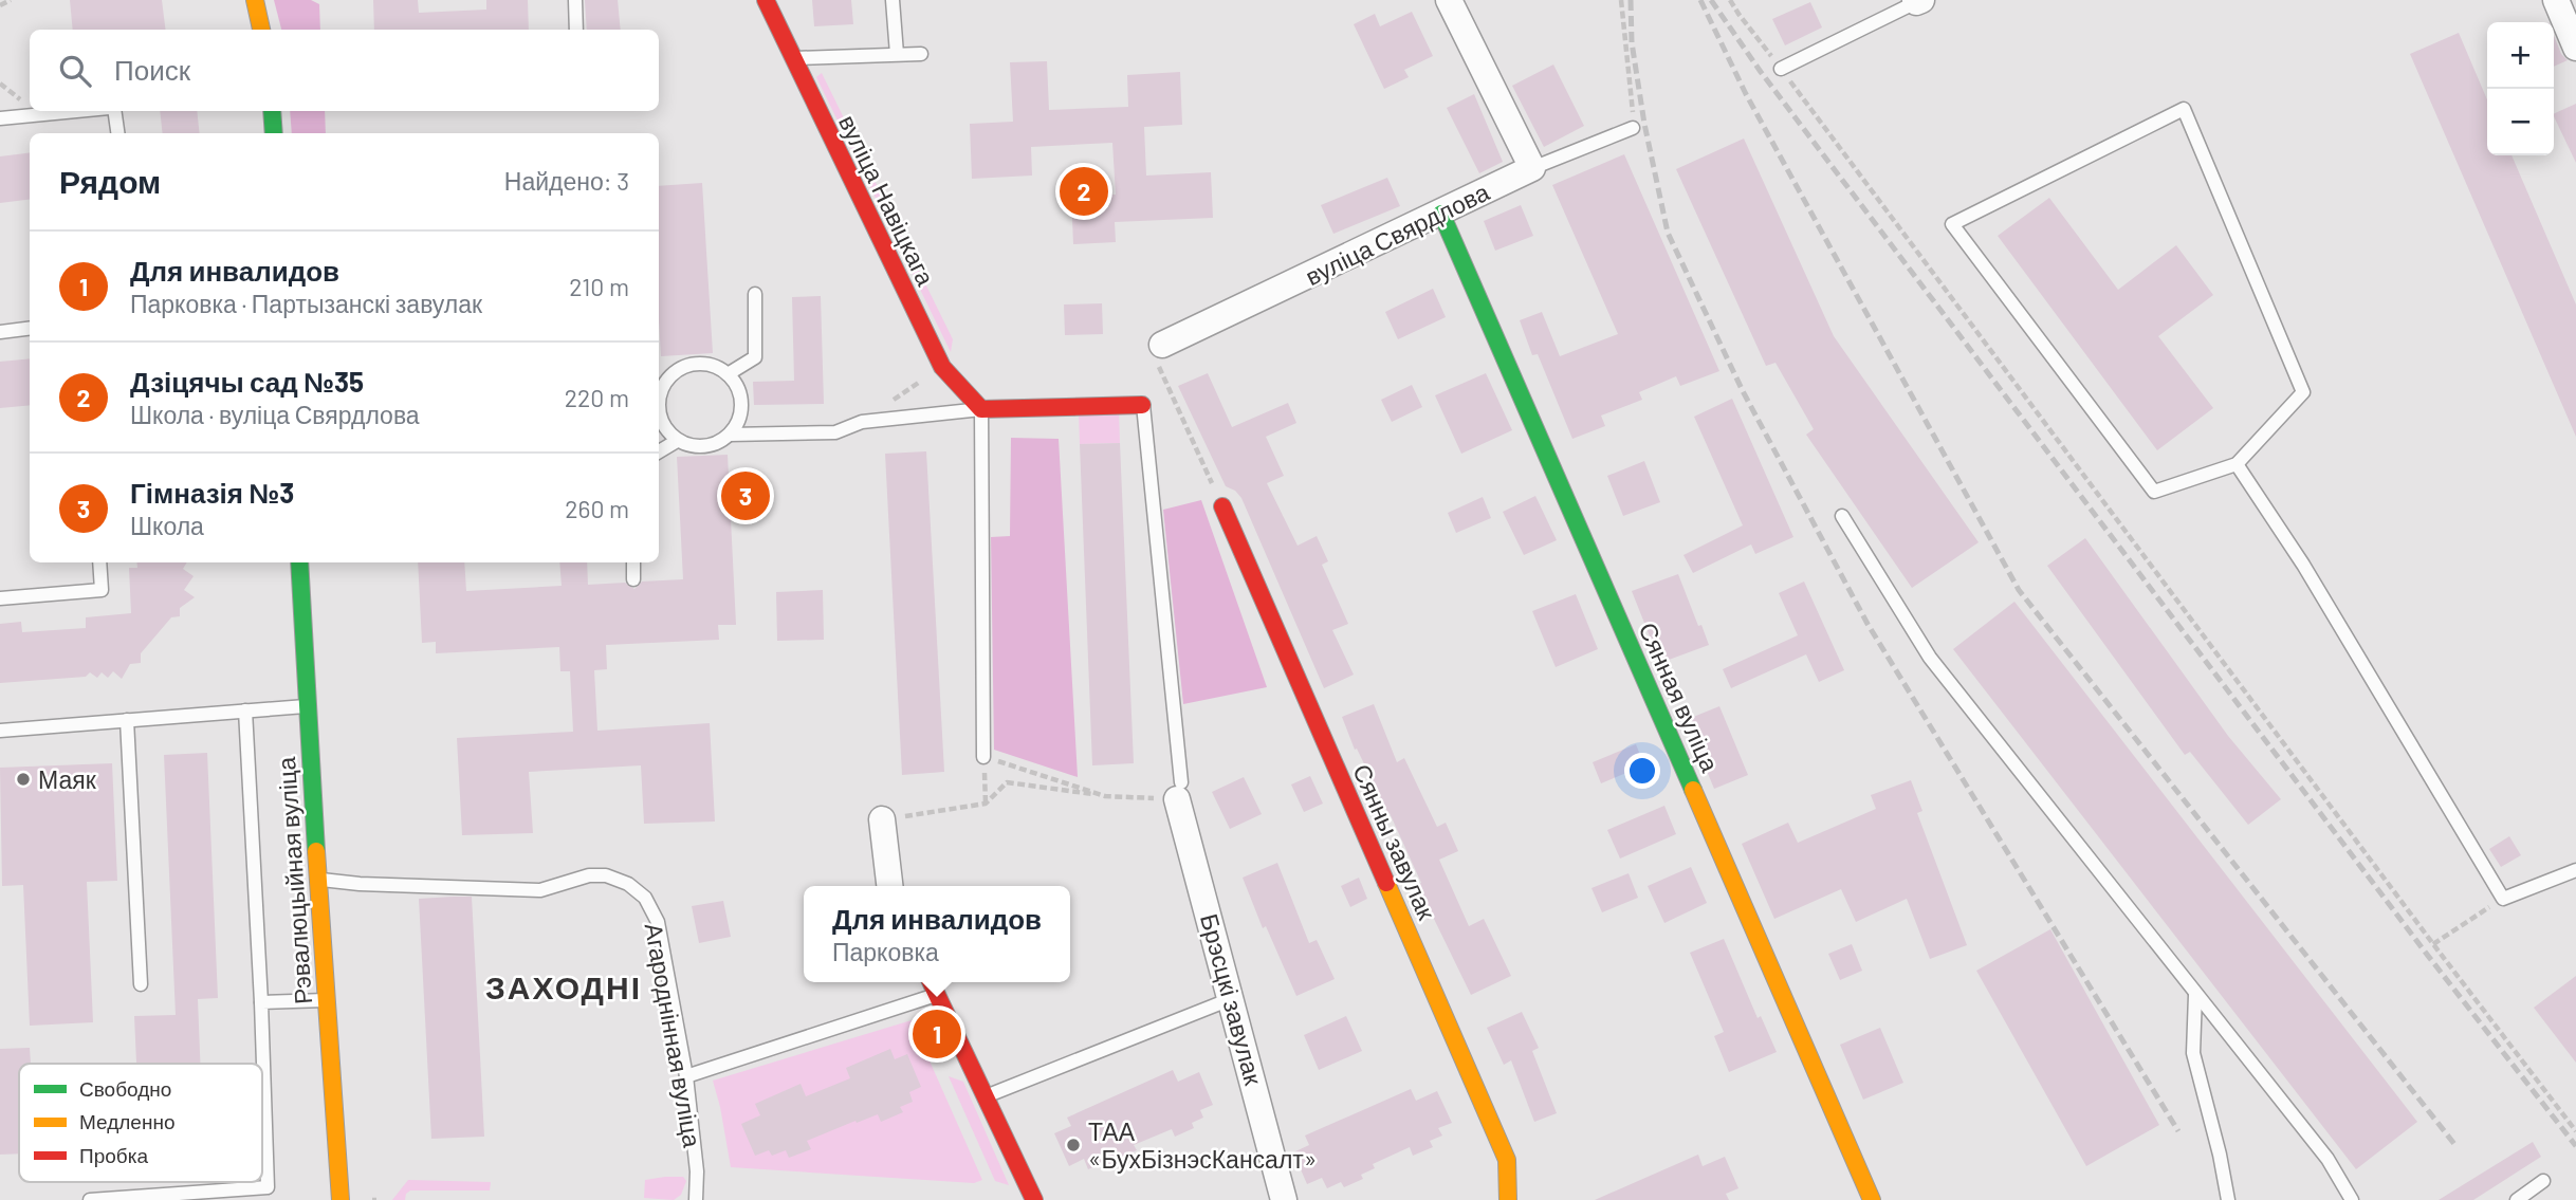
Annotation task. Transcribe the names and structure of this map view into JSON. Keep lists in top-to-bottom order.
{
  "streets": {
    "street": [
      "вуліца Навіцкага",
      "вуліца Свярдлова",
      "Сянная вуліца",
      "Сянны завулак",
      "Рэвалюцыйная вуліца",
      "Брэсцкі завулак"
    ],
    "lane": ["Агароднінная вуліца"]
  },
  "crossings": [
    ["вуліца Свярдлова", "Сянная вуліца"],
    ["Рэвалюцыйная вуліца", "Агароднінная вуліца"]
  ],
  "districts": ["ЗАХОДНІ"],
  "places": ["Маяк", "ТАА «БухБізнэсКансалт»"],
  "legend": ["Свободно", "Медленно", "Пробка"],
  "page": {
    "map_buttons": ["+", "−"],
    "search": "Поиск",
    "heading": ["Рядом", "Найдено: 3"],
    "pins": ["2", "3", "1"],
    "list": [
      {
        "mark": "1",
        "name": "Для инвалидов",
        "note": "Парковка · Партызанскі завулак",
        "value": "210 m"
      },
      {
        "mark": "2",
        "name": "Дзіцячы сад №35",
        "note": "Школа · вуліца Свярдлова",
        "value": "220 m"
      },
      {
        "mark": "3",
        "name": "Гімназія №3",
        "note": "Школа",
        "value": "260 m"
      }
    ],
    "popup": ["Для инвалидов", "Парковка"]
  }
}
